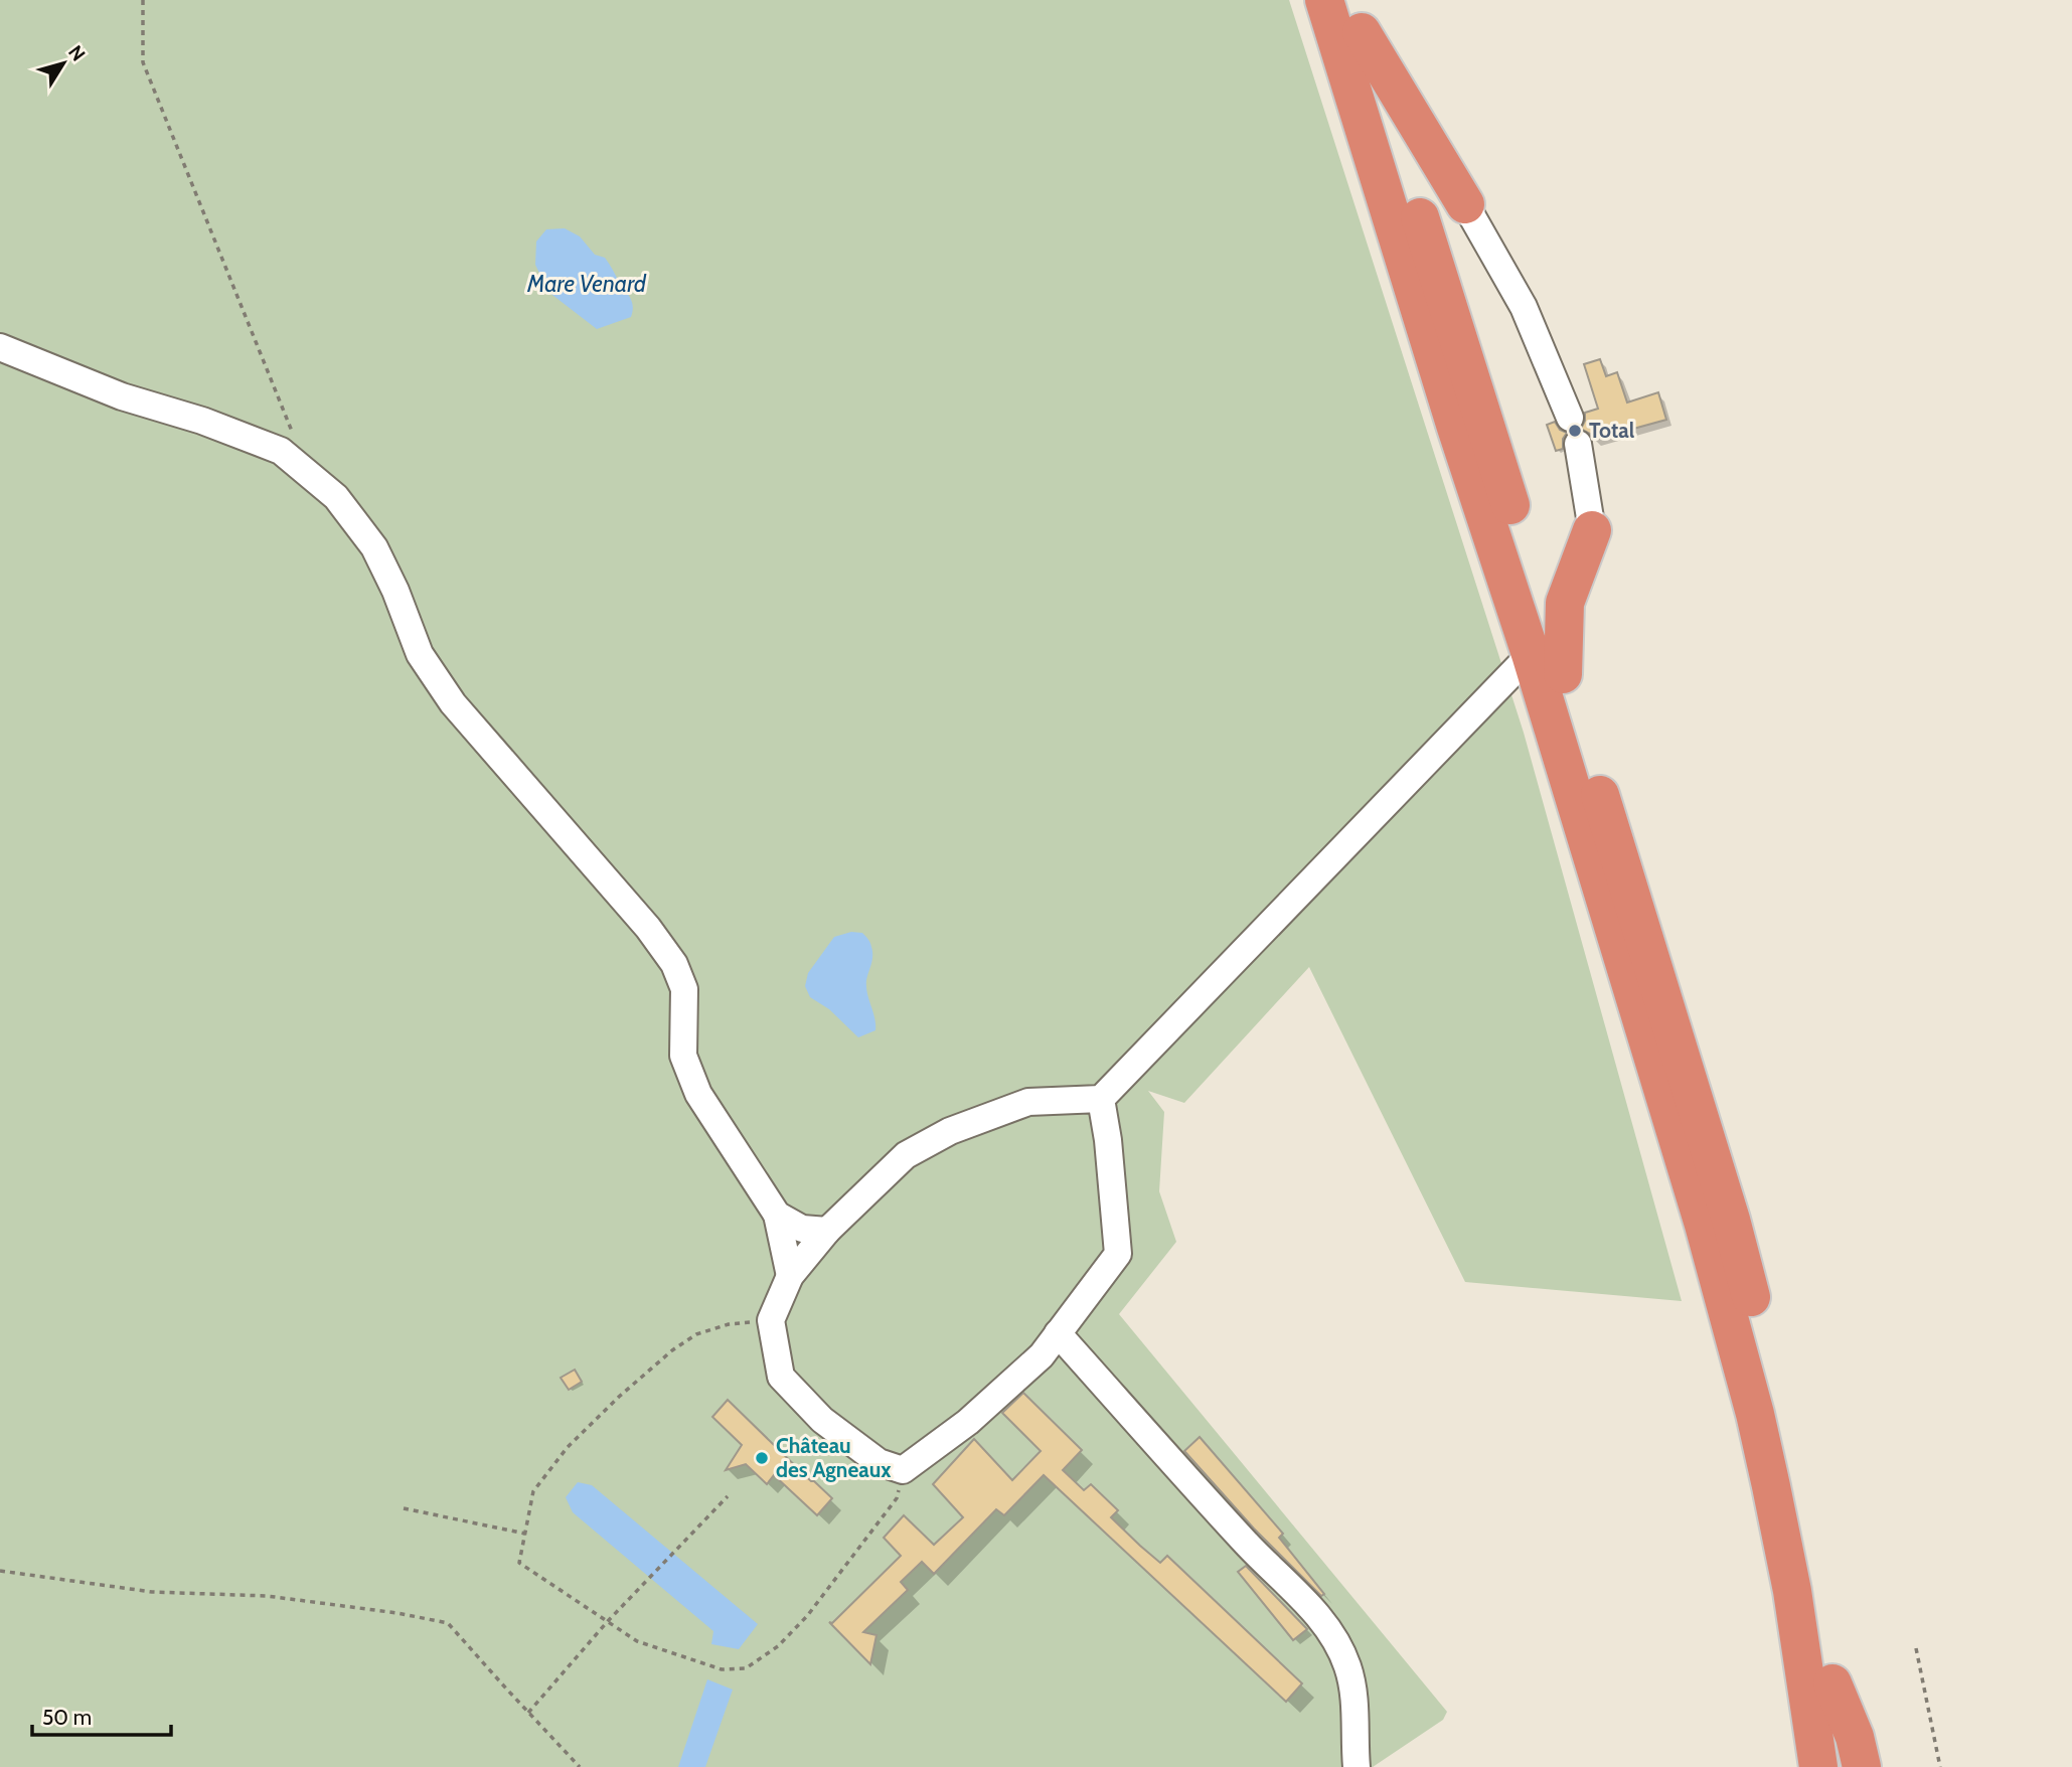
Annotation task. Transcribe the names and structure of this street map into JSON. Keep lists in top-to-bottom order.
{
  "water": ["Mare Venard"],
  "places": ["Total", "Château des Agneaux"],
  "scale_bar": "50 m",
  "north": "top right"
}
